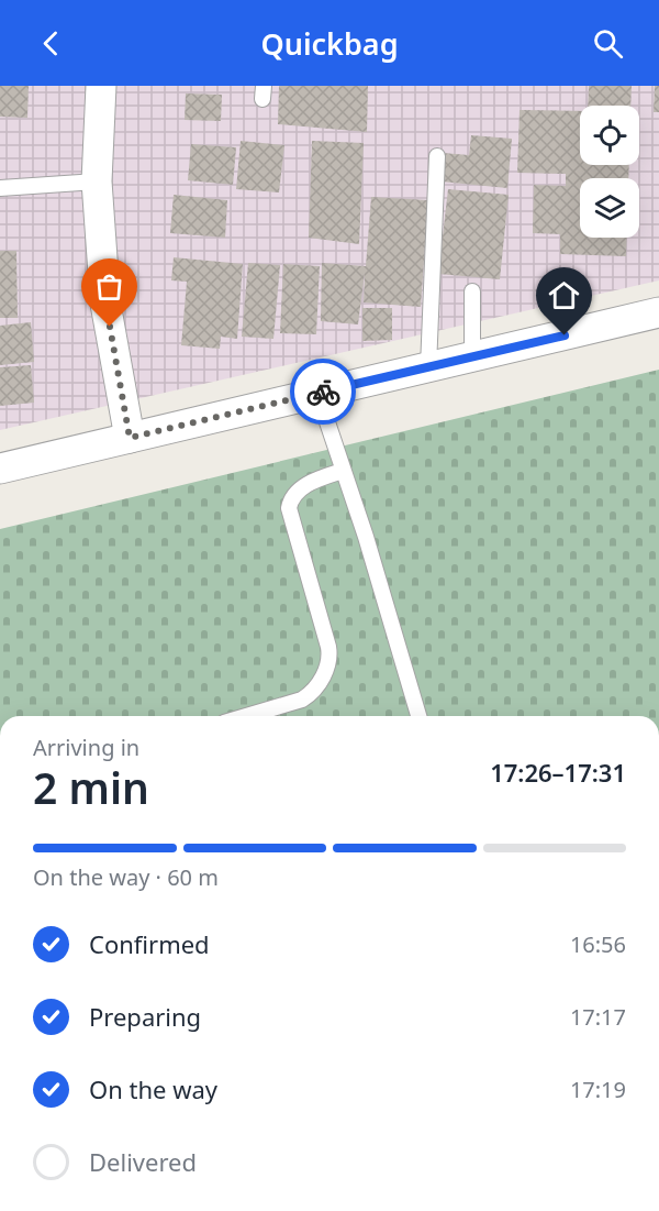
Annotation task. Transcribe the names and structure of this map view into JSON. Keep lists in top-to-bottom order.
{
  "page": {
    "header": "Quickbag",
    "heading": ["2 min", "Arriving in", "17:26–17:31"],
    "bar": "On the way · 60 m",
    "list": [
      ["Confirmed", "16:56"],
      ["Preparing", "17:17"],
      ["On the way", "17:19"],
      "Delivered"
    ]
  }
}
